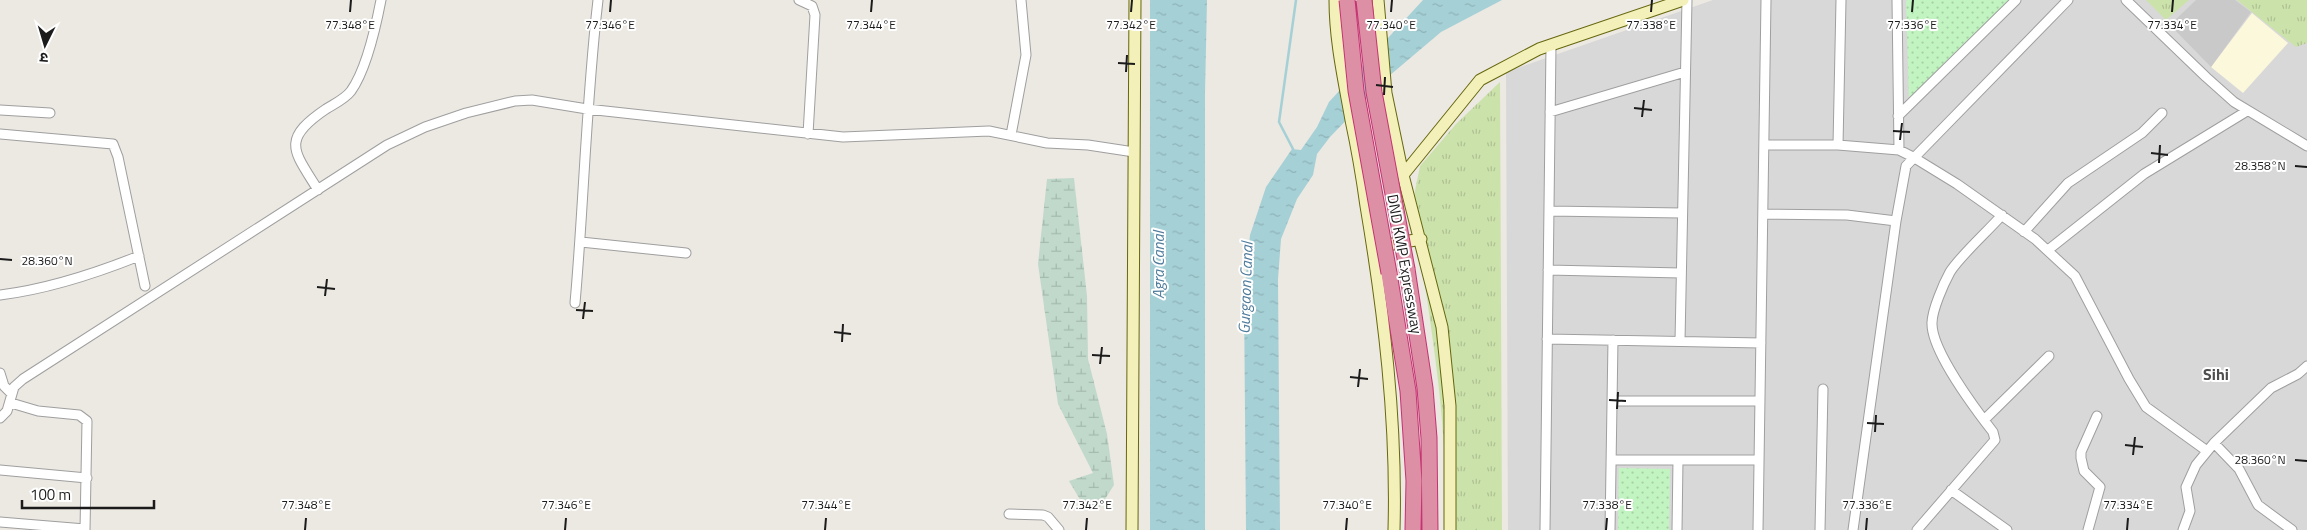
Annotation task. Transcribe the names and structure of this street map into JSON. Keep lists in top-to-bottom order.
{
  "streets": {
    "highway": ["DND KMP Expressway"]
  },
  "districts": ["Sihi"],
  "water": ["Agra Canal", "Gurgaon Canal"],
  "scale_bar": "100 m",
  "north": "bottom",
  "coordinates": [
    "77.348°E",
    "77.346°E",
    "77.344°E",
    "77.342°E",
    "77.340°E",
    "77.338°E",
    "77.336°E",
    "77.334°E",
    "28.358°N",
    "28.360°N"
  ]
}
